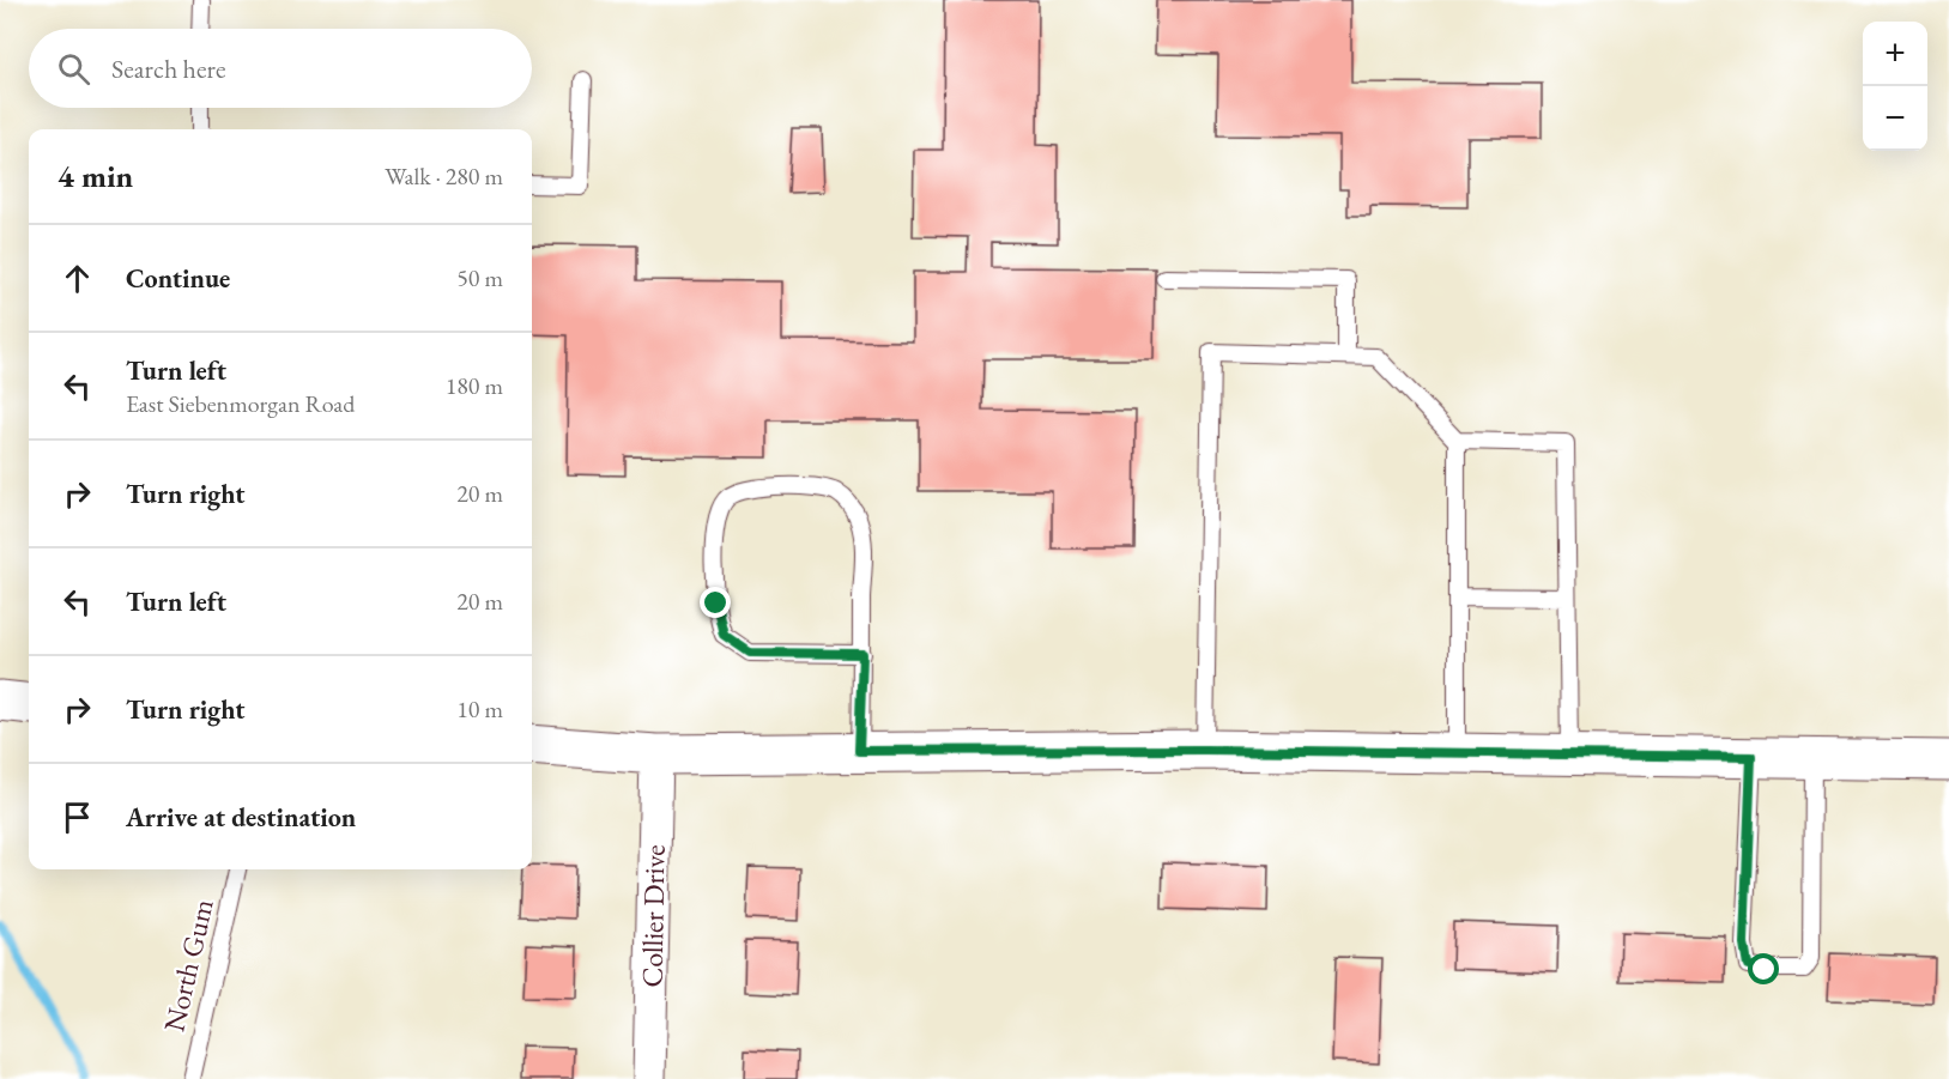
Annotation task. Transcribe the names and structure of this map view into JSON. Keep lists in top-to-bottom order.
{
  "streets": {
    "street": ["Collier Drive"],
    "lane": ["North Gum"]
  },
  "page": {
    "map_buttons": ["+", "−"],
    "search": "Search here",
    "heading": ["4 min", "Walk · 280 m"],
    "list": [
      ["Continue", "50 m"],
      ["Turn left", "East Siebenmorgan Road", "180 m"],
      ["Turn right", "20 m"],
      ["Turn left", "20 m"],
      ["Turn right", "10 m"],
      "Arrive at destination"
    ]
  }
}
